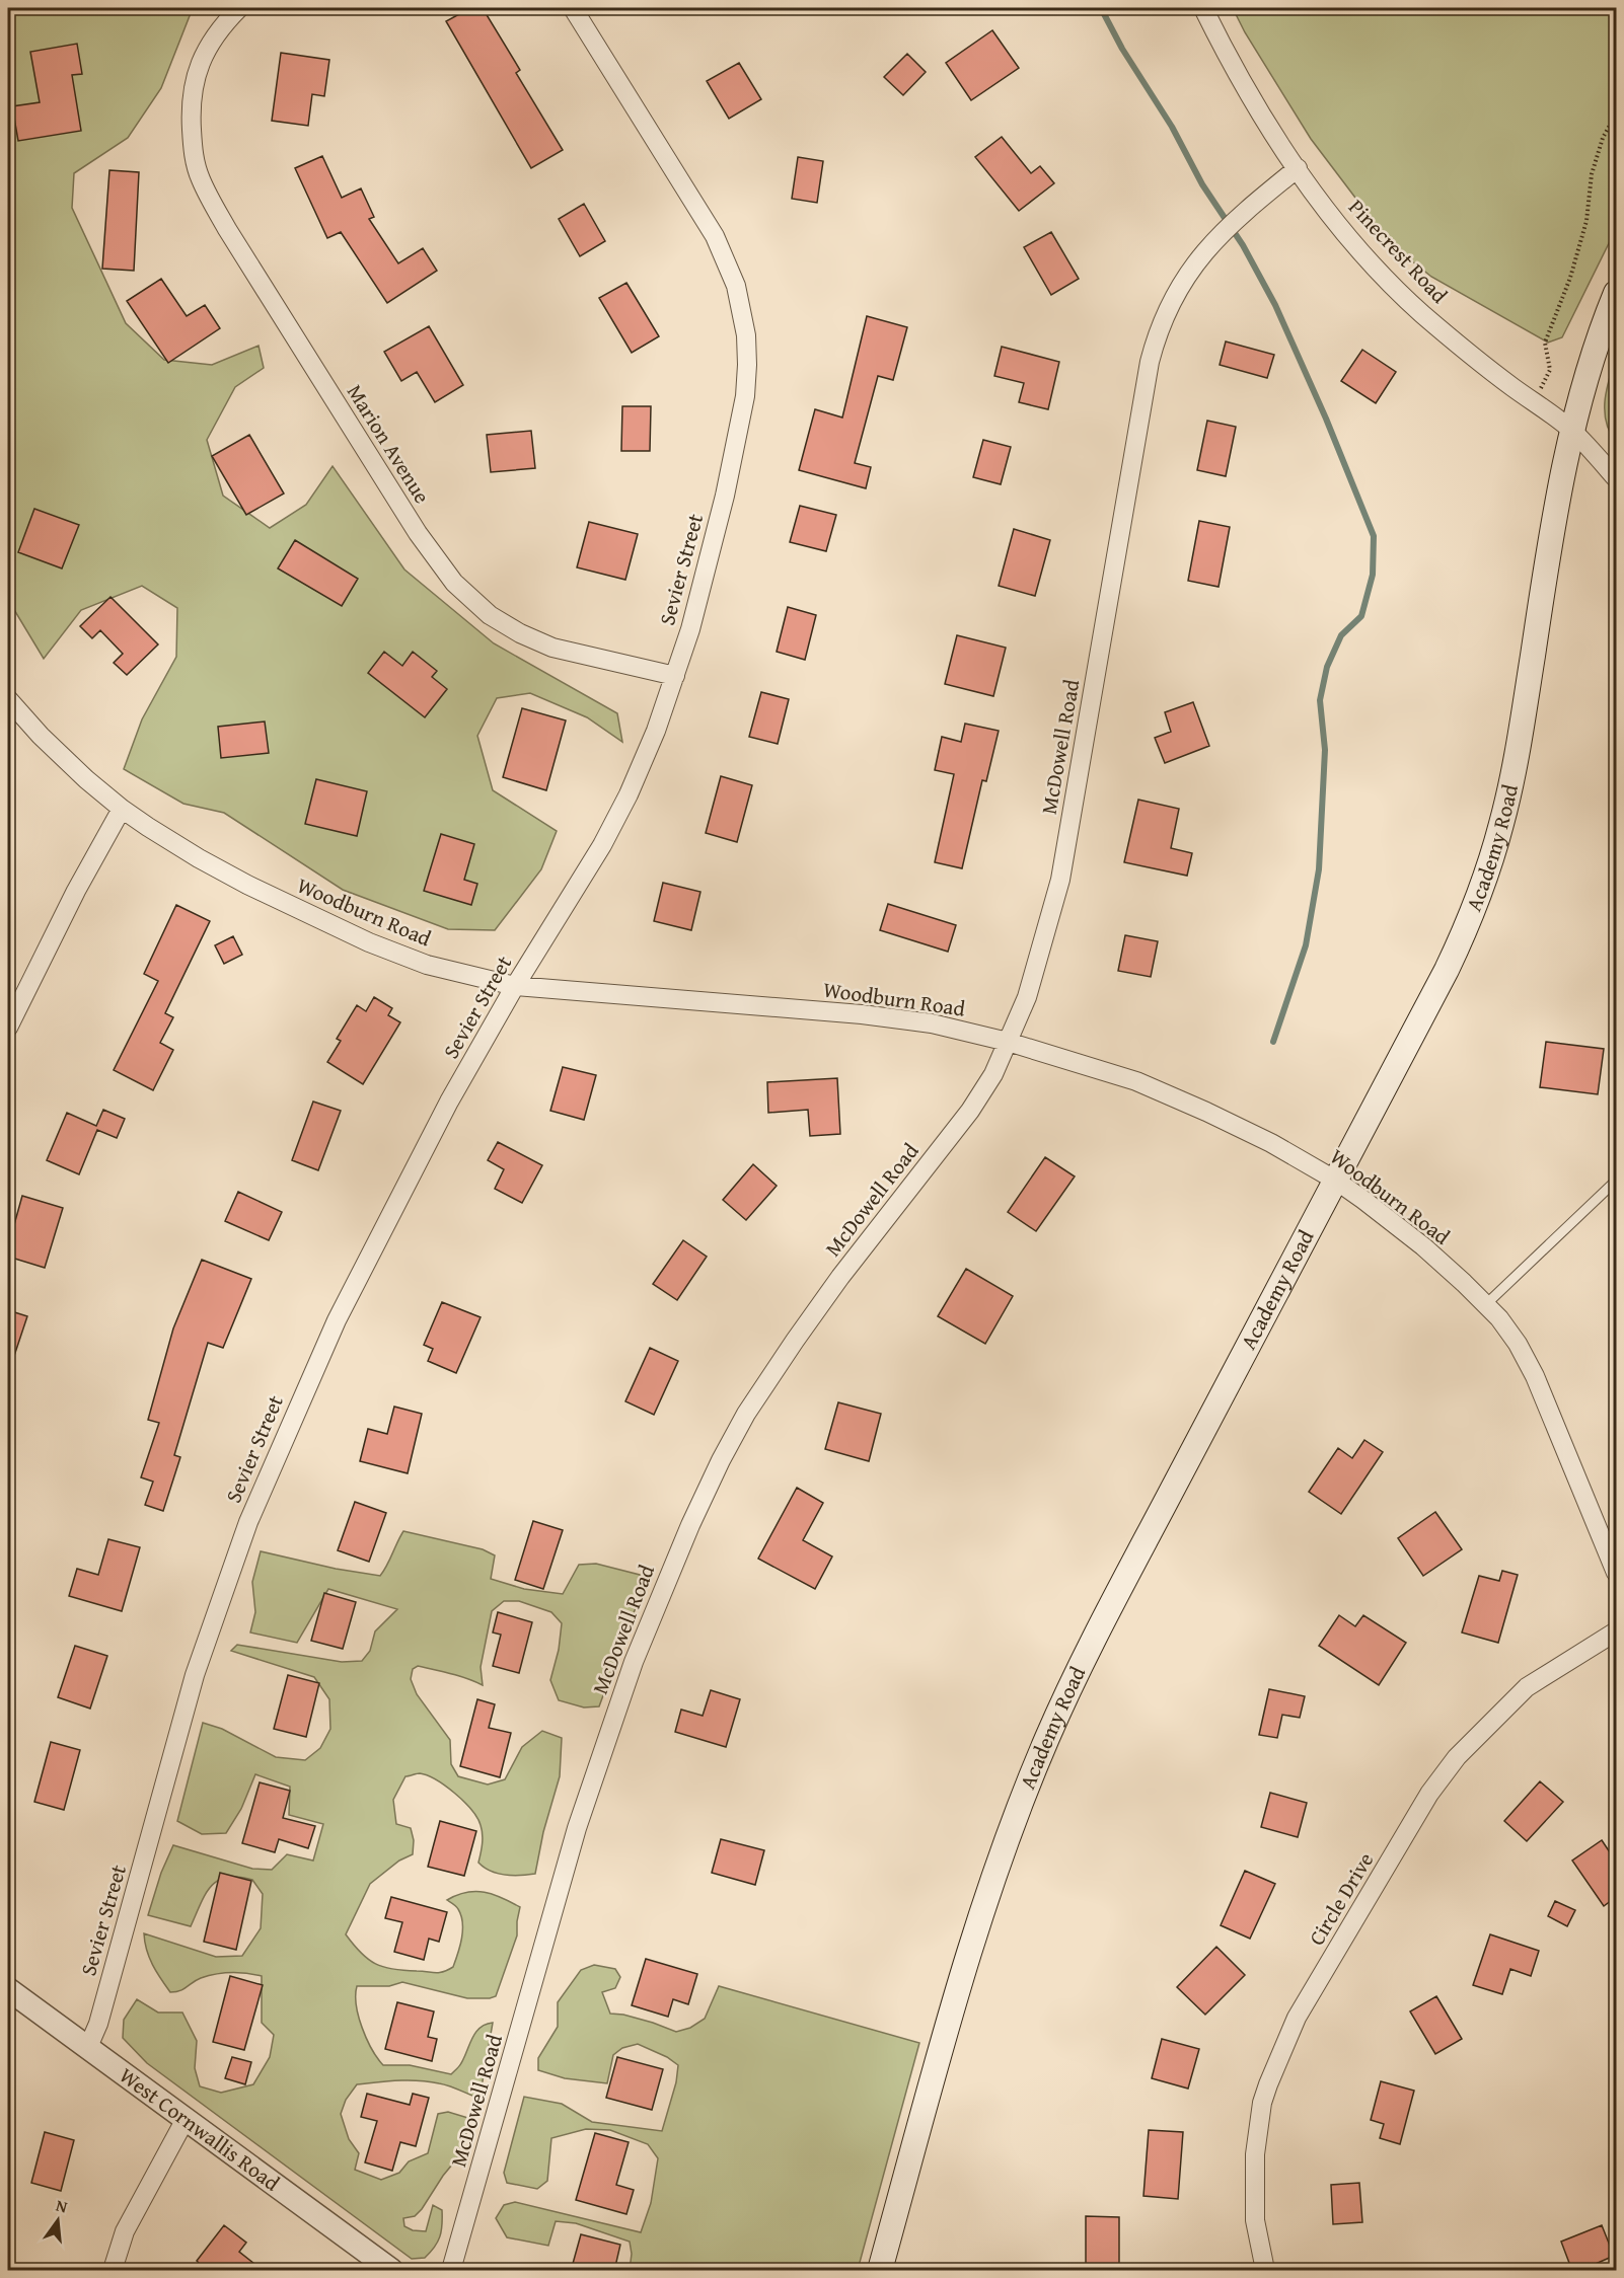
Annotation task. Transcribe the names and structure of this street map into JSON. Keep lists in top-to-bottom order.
{
  "streets": {
    "main road": ["Academy Road"],
    "street": [
      "Pinecrest Road",
      "Marion Avenue",
      "Sevier Street",
      "McDowell Road",
      "Woodburn Road",
      "Circle Drive",
      "West Cornwallis Road"
    ]
  },
  "crossings": [
    ["Pinecrest Road", "McDowell Road"],
    ["Pinecrest Road", "Academy Road"],
    ["Marion Avenue", "Sevier Street"],
    ["Sevier Street", "Woodburn Road"],
    ["Sevier Street", "West Cornwallis Road"],
    ["McDowell Road", "Woodburn Road"],
    ["Academy Road", "Woodburn Road"]
  ],
  "north": "top"
}
